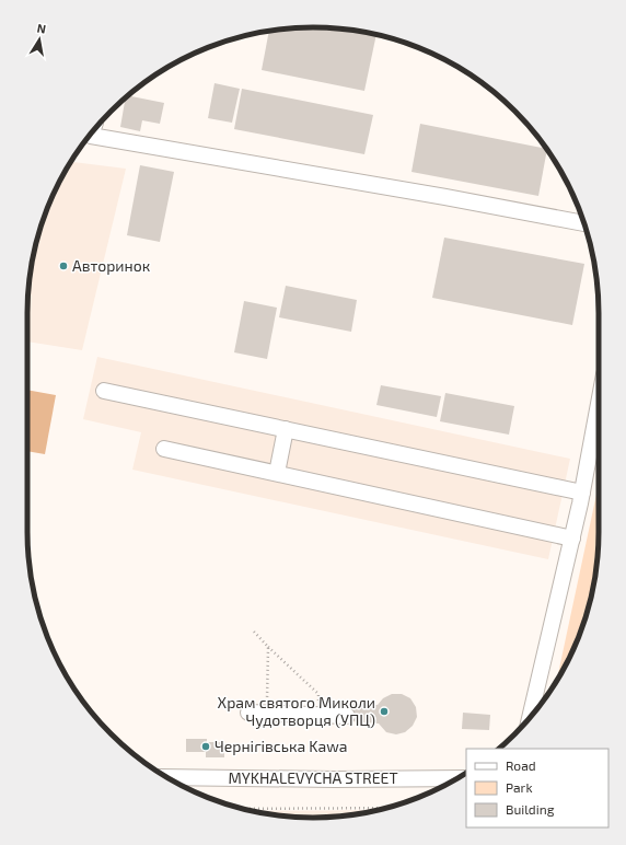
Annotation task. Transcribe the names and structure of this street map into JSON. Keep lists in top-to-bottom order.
{
  "streets": {
    "street": ["MYKHALEVYCHA STREET"]
  },
  "places": ["Авторинок", "Храм святого Миколи Чудотворця (УПЦ)", "Чернігівська Kawa"],
  "legend": ["Road", "Park", "Building"],
  "north": "top"
}
